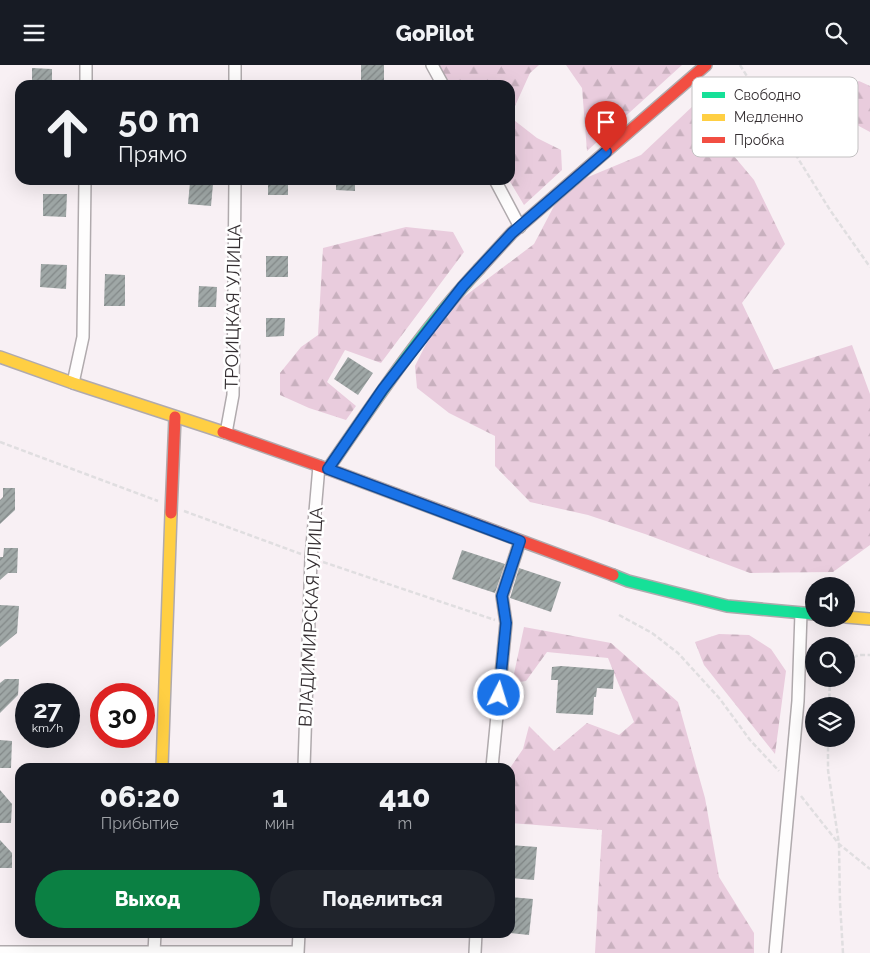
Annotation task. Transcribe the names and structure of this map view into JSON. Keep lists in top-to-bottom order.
{
  "streets": {
    "street": ["ТРОИЦКАЯ УЛИЦА", "ВЛАДИМИРСКАЯ УЛИЦА"]
  },
  "legend": ["Свободно", "Медленно", "Пробка"],
  "page": {
    "header": "GoPilot",
    "turn": ["50 m", "Прямо"],
    "speed": "27 km/h",
    "limit": "30",
    "eta": [
      "06:20",
      "Прибытие",
      "1",
      "мин",
      "410",
      "m"
    ],
    "buttons": ["Выход", "Поделиться"]
  }
}
